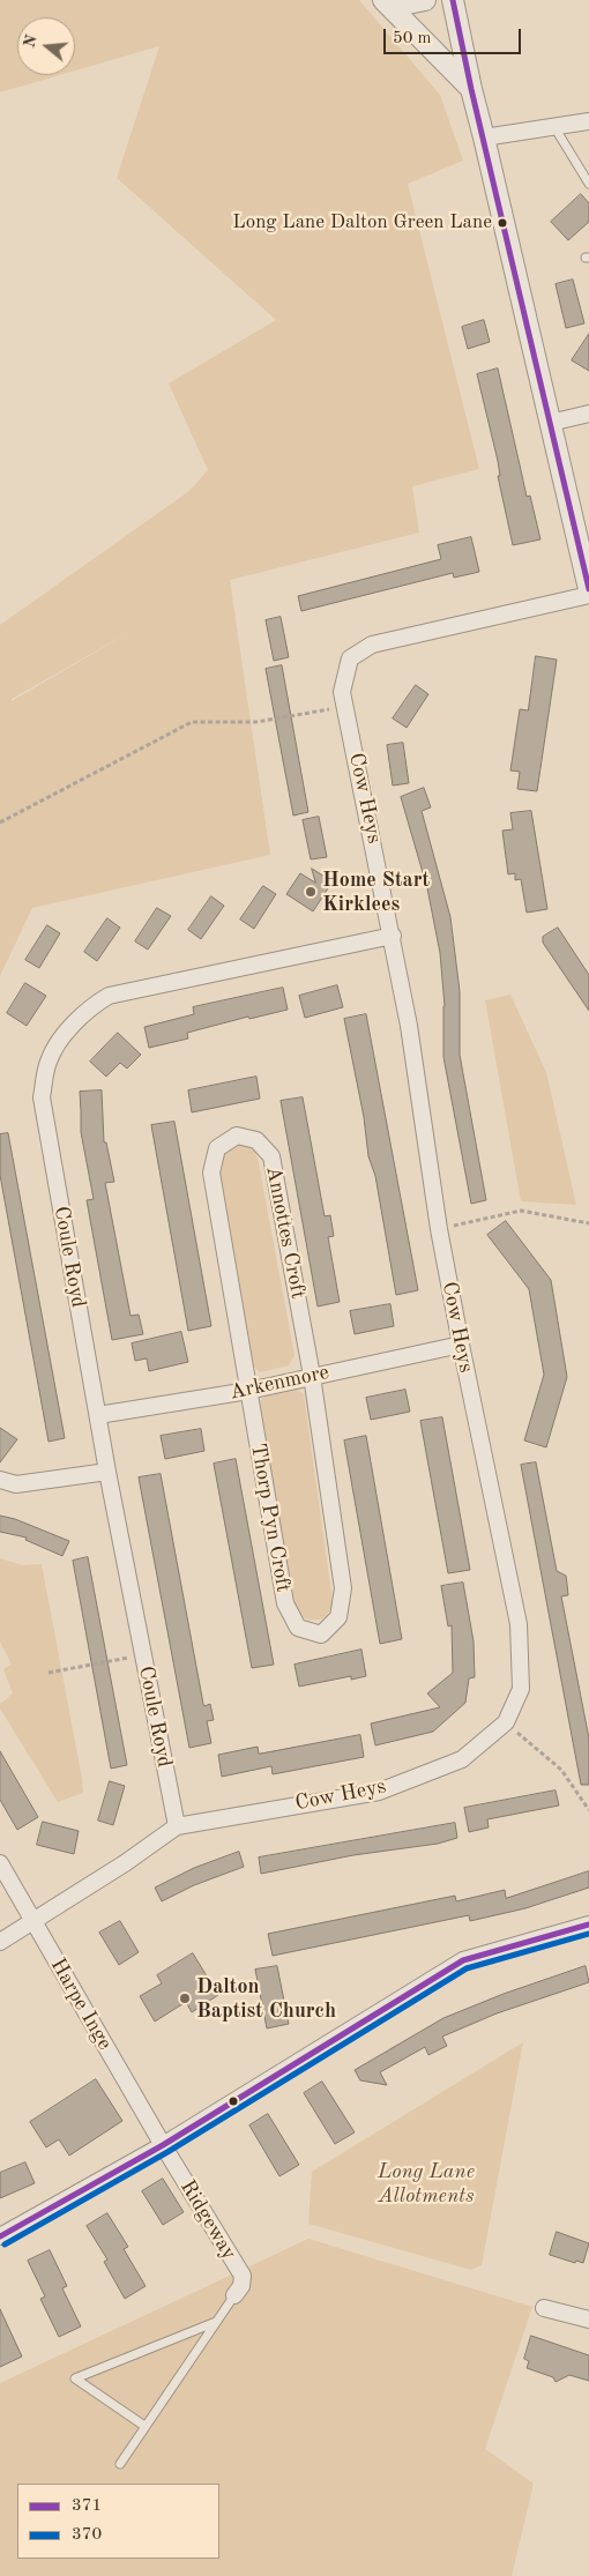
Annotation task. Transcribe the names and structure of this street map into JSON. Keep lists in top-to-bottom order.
{
  "streets": {
    "street": [
      "Cow Heys",
      "Annottes Croft",
      "Coule Royd",
      "Arkenmore",
      "Thorp Pyn Croft",
      "Harpe Inge",
      "Ridgeway"
    ]
  },
  "crossings": [
    ["Cow Heys", "Coule Royd"],
    ["Cow Heys", "Arkenmore"],
    ["Cow Heys", "Harpe Inge"],
    ["Annottes Croft", "Arkenmore"],
    ["Annottes Croft", "Thorp Pyn Croft"],
    ["Coule Royd", "Arkenmore"],
    ["Arkenmore", "Thorp Pyn Croft"],
    ["Harpe Inge", "Ridgeway"]
  ],
  "parks": ["Long Lane Allotments"],
  "places": ["Long Lane Dalton Green Lane", "Home Start Kirklees", "Dalton Baptist Church"],
  "lines": ["transit line 371", "transit line 370"],
  "legend": ["371", "370"],
  "scale_bar": "50 m",
  "north": "left"
}
